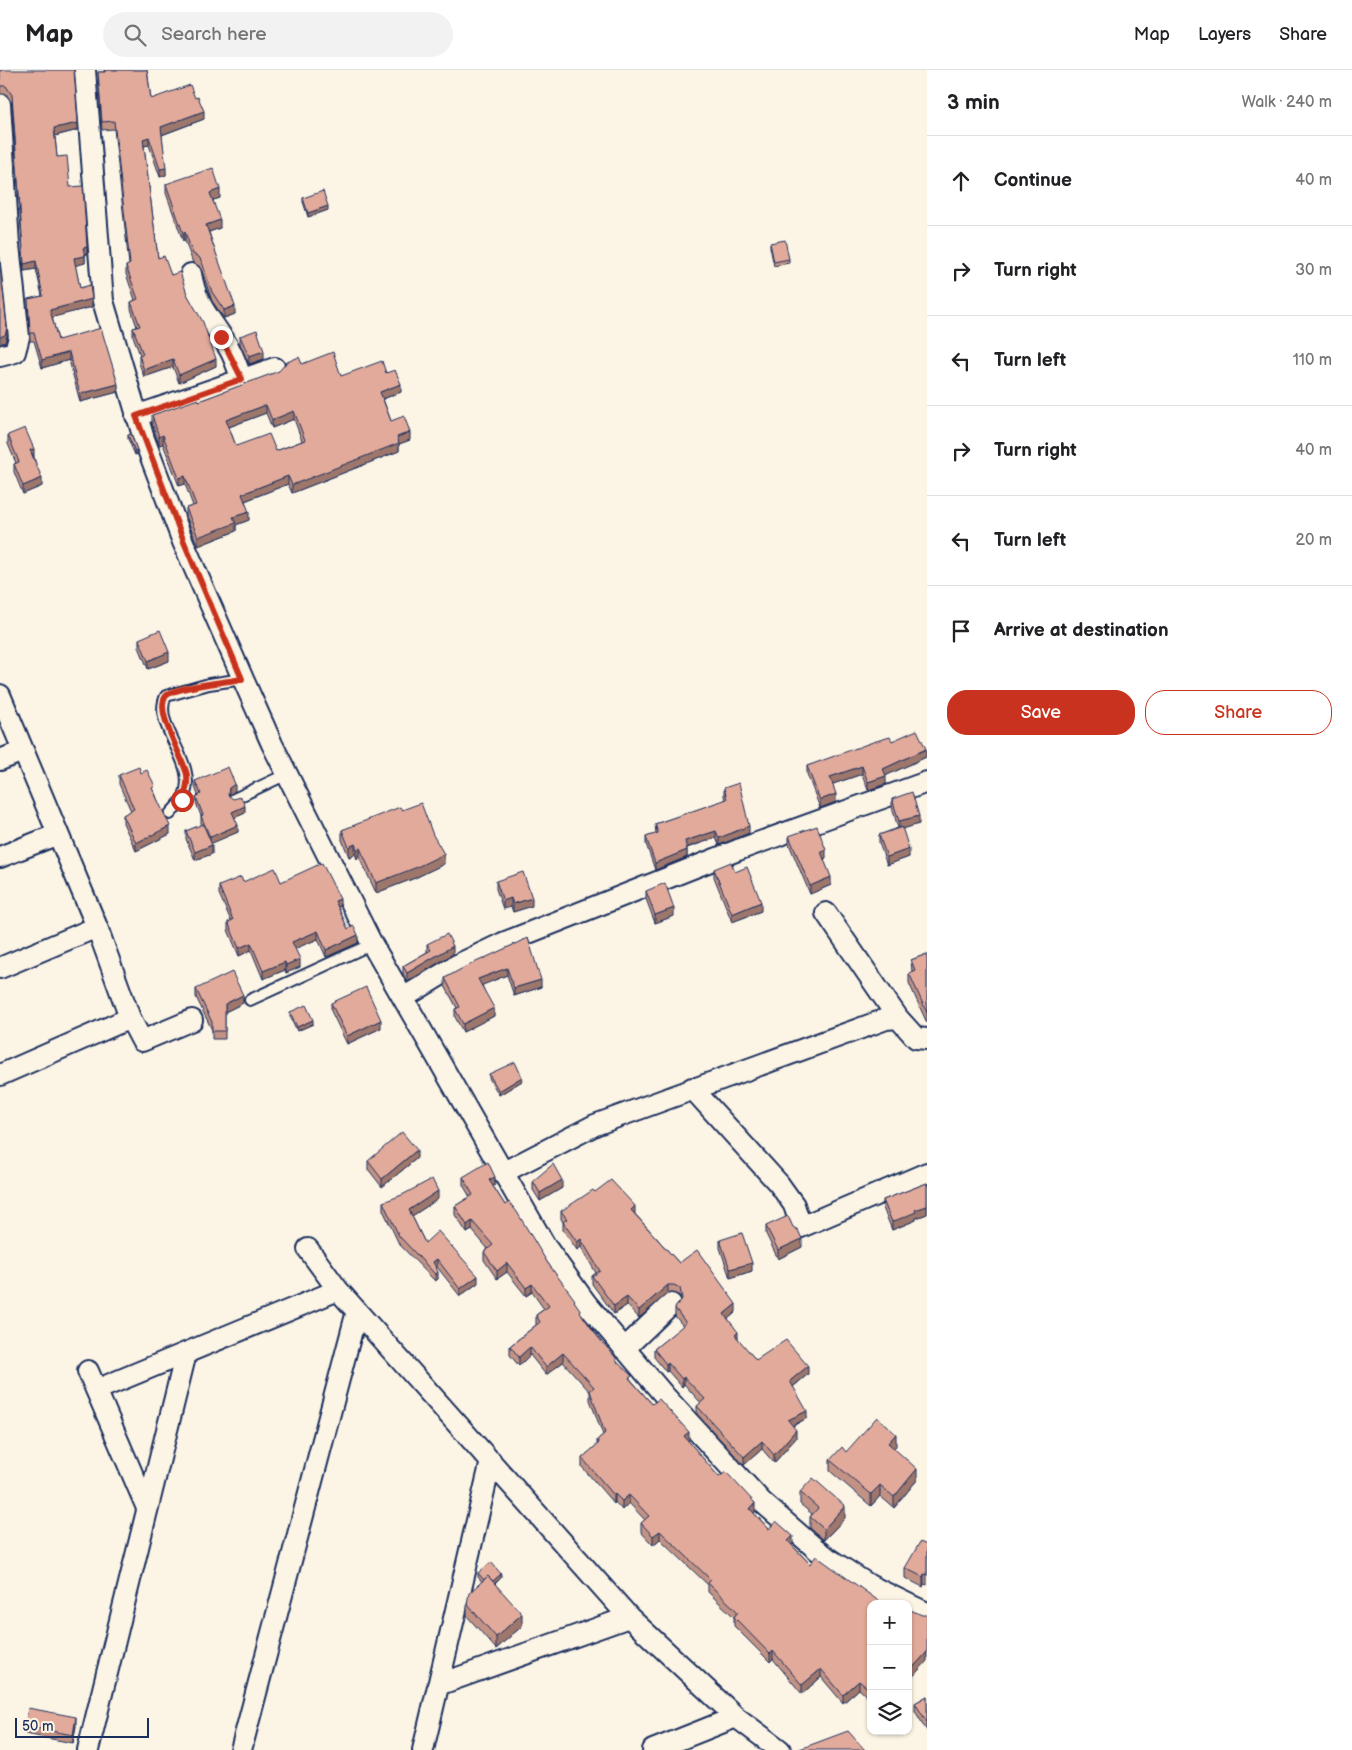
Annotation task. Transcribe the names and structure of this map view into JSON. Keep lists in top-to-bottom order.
{
  "scale_bar": "50 m",
  "page": {
    "header": "Map",
    "search": "Search here",
    "nav": ["Map", "Layers", "Share"],
    "heading": ["3 min", "Walk · 240 m"],
    "list": [
      ["Continue", "40 m"],
      ["Turn right", "30 m"],
      ["Turn left", "110 m"],
      ["Turn right", "40 m"],
      ["Turn left", "20 m"],
      "Arrive at destination"
    ],
    "buttons": ["Save", "Share"],
    "map_buttons": ["+", "−"],
    "scale": "50 m"
  }
}
